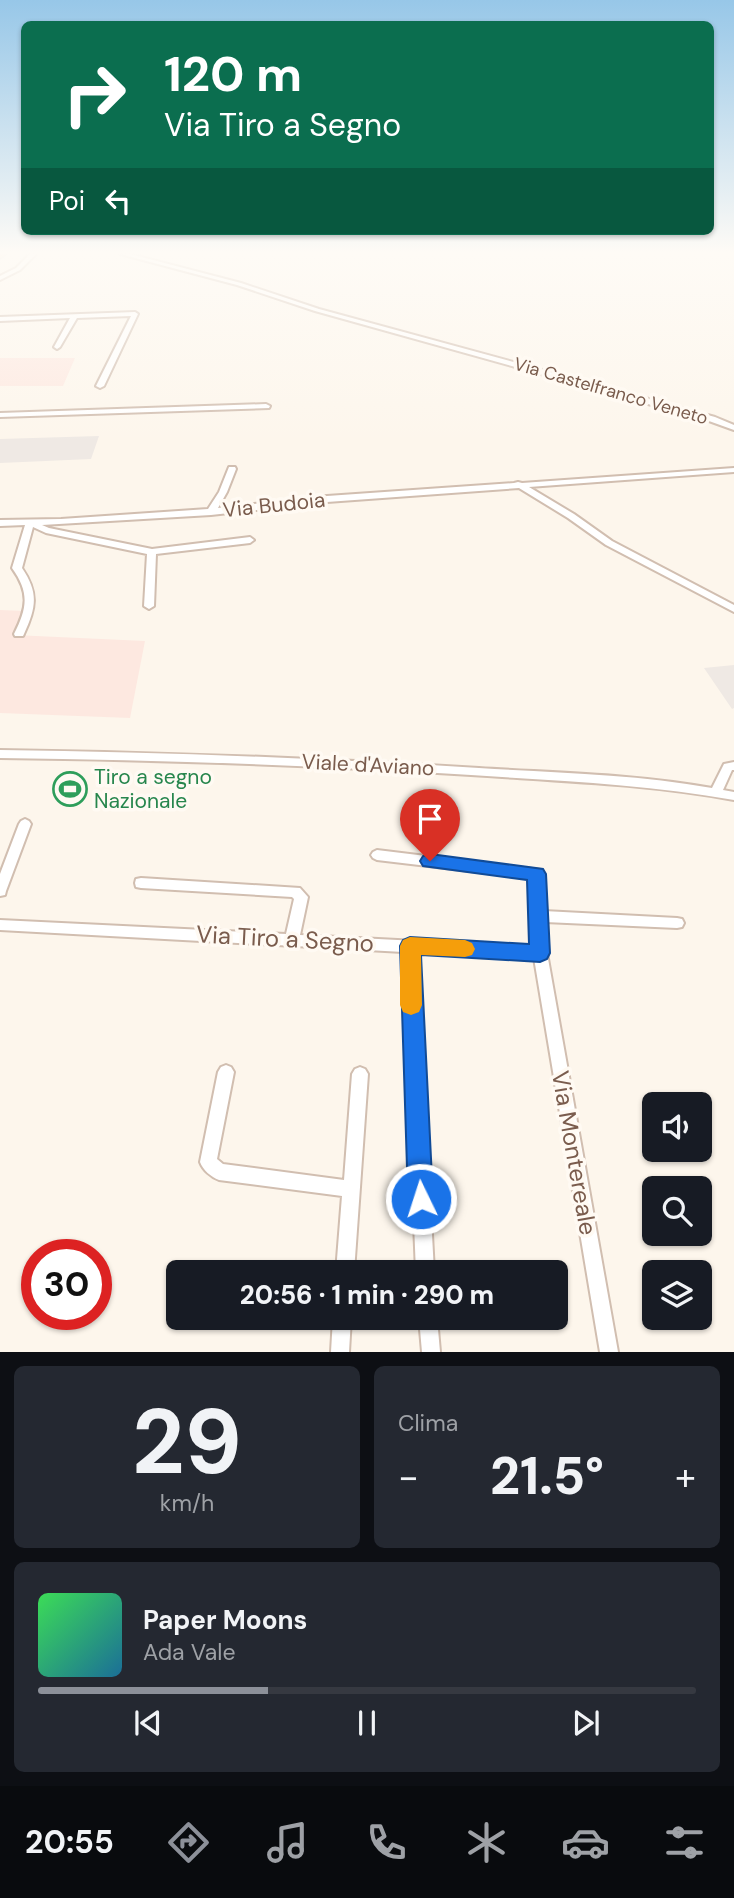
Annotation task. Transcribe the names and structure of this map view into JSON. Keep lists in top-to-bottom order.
{
  "streets": {
    "street": [
      "Via Castelfranco Veneto",
      "Via Budoia",
      "Viale d'Aviano",
      "Via Tiro a Segno",
      "Via Montereale"
    ]
  },
  "crossings": [
    ["Via Tiro a Segno", "Via Montereale"]
  ],
  "places": {
    "sports": ["Tiro a segno Nazionale"]
  },
  "page": {
    "turn": ["120 m", "Via Tiro a Segno"],
    "then": "Poi",
    "limit": "30",
    "trip": "20:56 · 1 min · 290 m",
    "tile": [
      ["29", "km/h"],
      "Clima"
    ],
    "heat": ["−", "21.5°", "+"],
    "song": ["Paper Moons", "Ada Vale"],
    "tabs": "20:55"
  }
}
